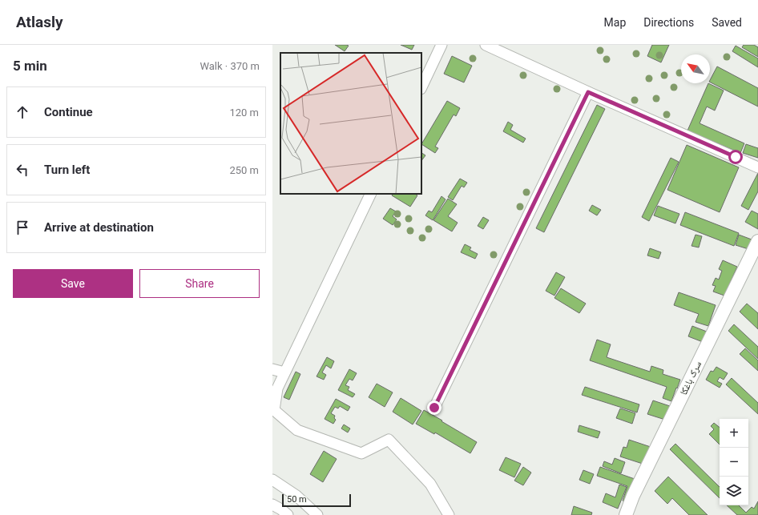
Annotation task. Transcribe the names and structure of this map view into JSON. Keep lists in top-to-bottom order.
{
  "streets": {
    "street": ["سرک باغکا"]
  },
  "scale_bar": "50 m",
  "north": "top left",
  "page": {
    "header": "Atlasly",
    "nav": ["Map", "Directions", "Saved"],
    "heading": ["5 min", "Walk · 370 m"],
    "list": [
      ["Continue", "120 m"],
      ["Turn left", "250 m"],
      "Arrive at destination"
    ],
    "buttons": ["Save", "Share"],
    "map_buttons": ["+", "−"],
    "scale": "50 m"
  }
}
